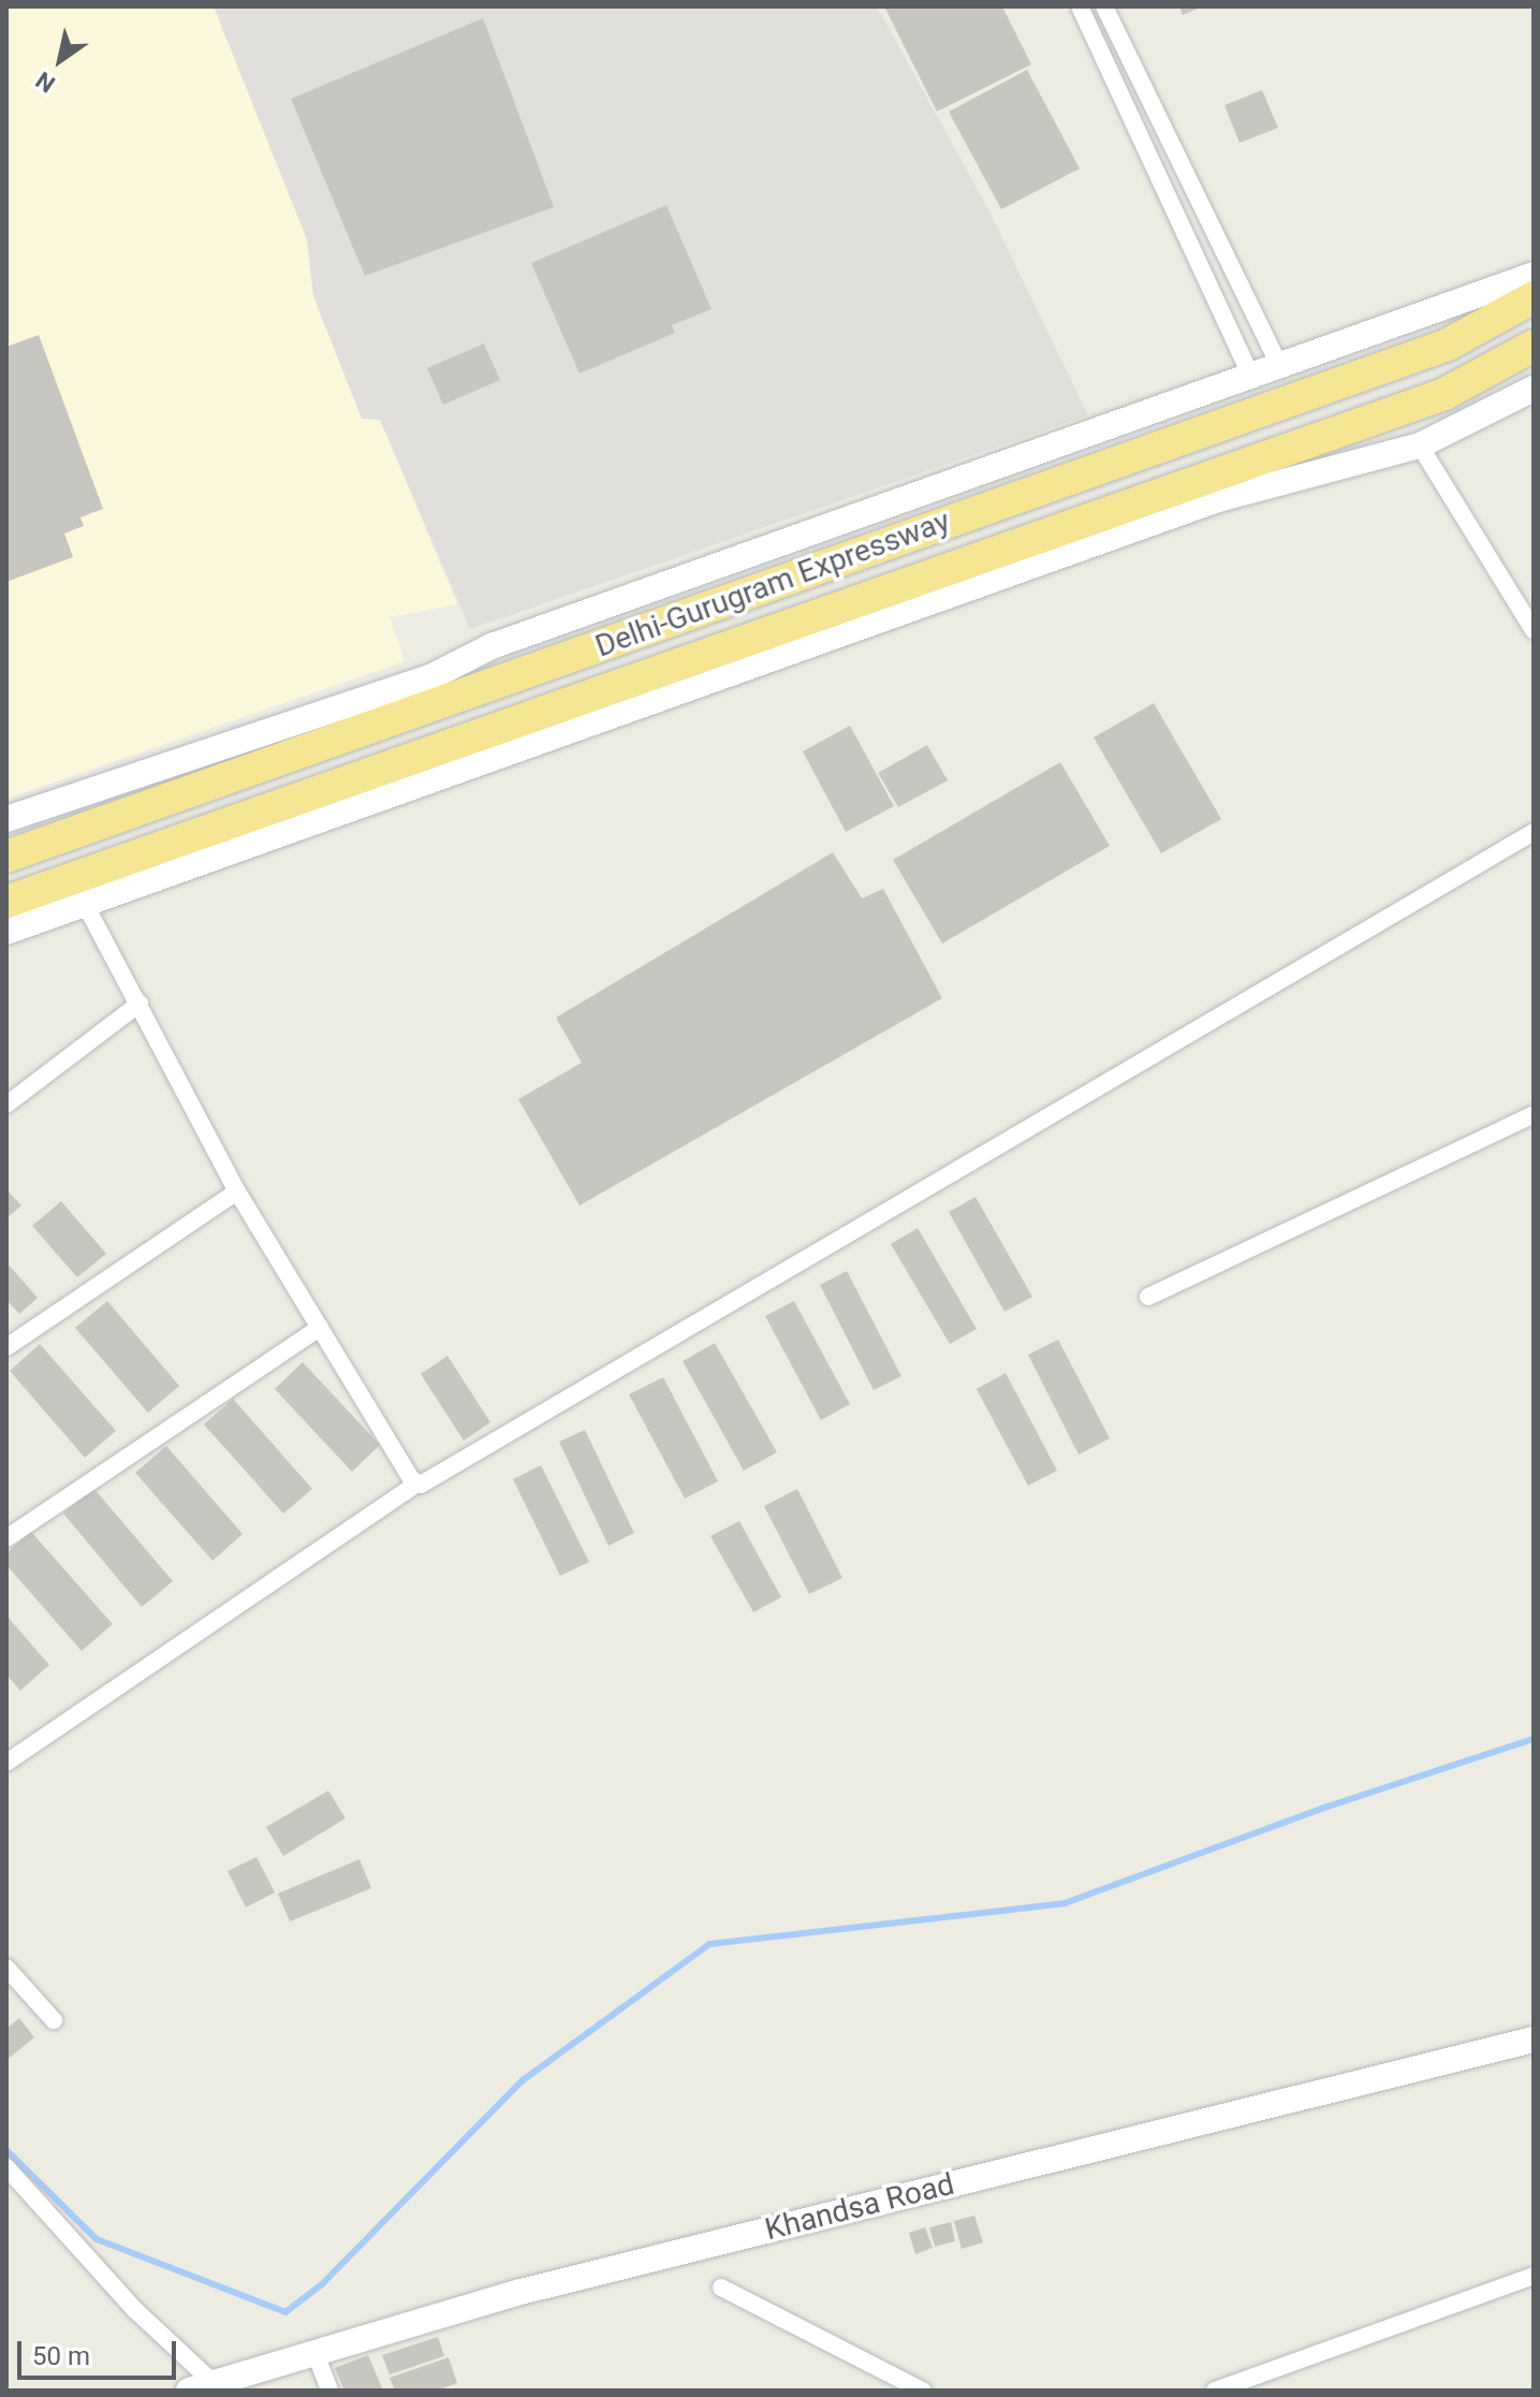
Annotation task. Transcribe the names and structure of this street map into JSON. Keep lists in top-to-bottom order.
{
  "streets": {
    "highway": ["Delhi-Gurugram Expressway"],
    "main road": ["Khandsa Road"]
  },
  "scale_bar": "50 m",
  "north": "bottom left"
}
